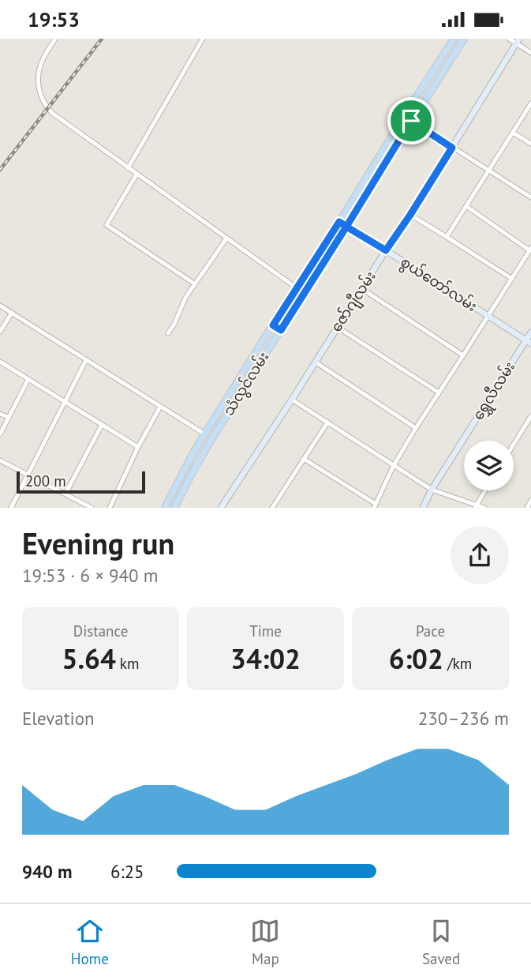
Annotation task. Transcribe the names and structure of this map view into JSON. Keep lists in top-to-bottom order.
{
  "streets": {
    "main road": ["သံလွင်လမ်း"],
    "street": ["စွယ်တော်လမ်း", "ဇော်ဂျီလမ်း", "ရွှေလီလမ်း"]
  },
  "crossings": [
    ["စွယ်တော်လမ်း", "ဇော်ဂျီလမ်း"],
    ["စွယ်တော်လမ်း", "သံလွင်လမ်း"],
    ["စွယ်တော်လမ်း", "ရွှေလီလမ်း"]
  ],
  "scale_bar": "200 m",
  "page": {
    "status": "19:53",
    "scale": "200 m",
    "heading": ["Evening run", "19:53 · 6 × 940 m"],
    "stats": [
      ["Distance", "5.64 km"],
      ["Time", "34:02"],
      ["Pace", "6:02 /km"]
    ],
    "chart": ["Elevation", "230–236 m"],
    "list": [
      {
        "name": "940 m",
        "note": "6:25"
      }
    ],
    "tabs": ["Home", "Map", "Saved"]
  }
}
